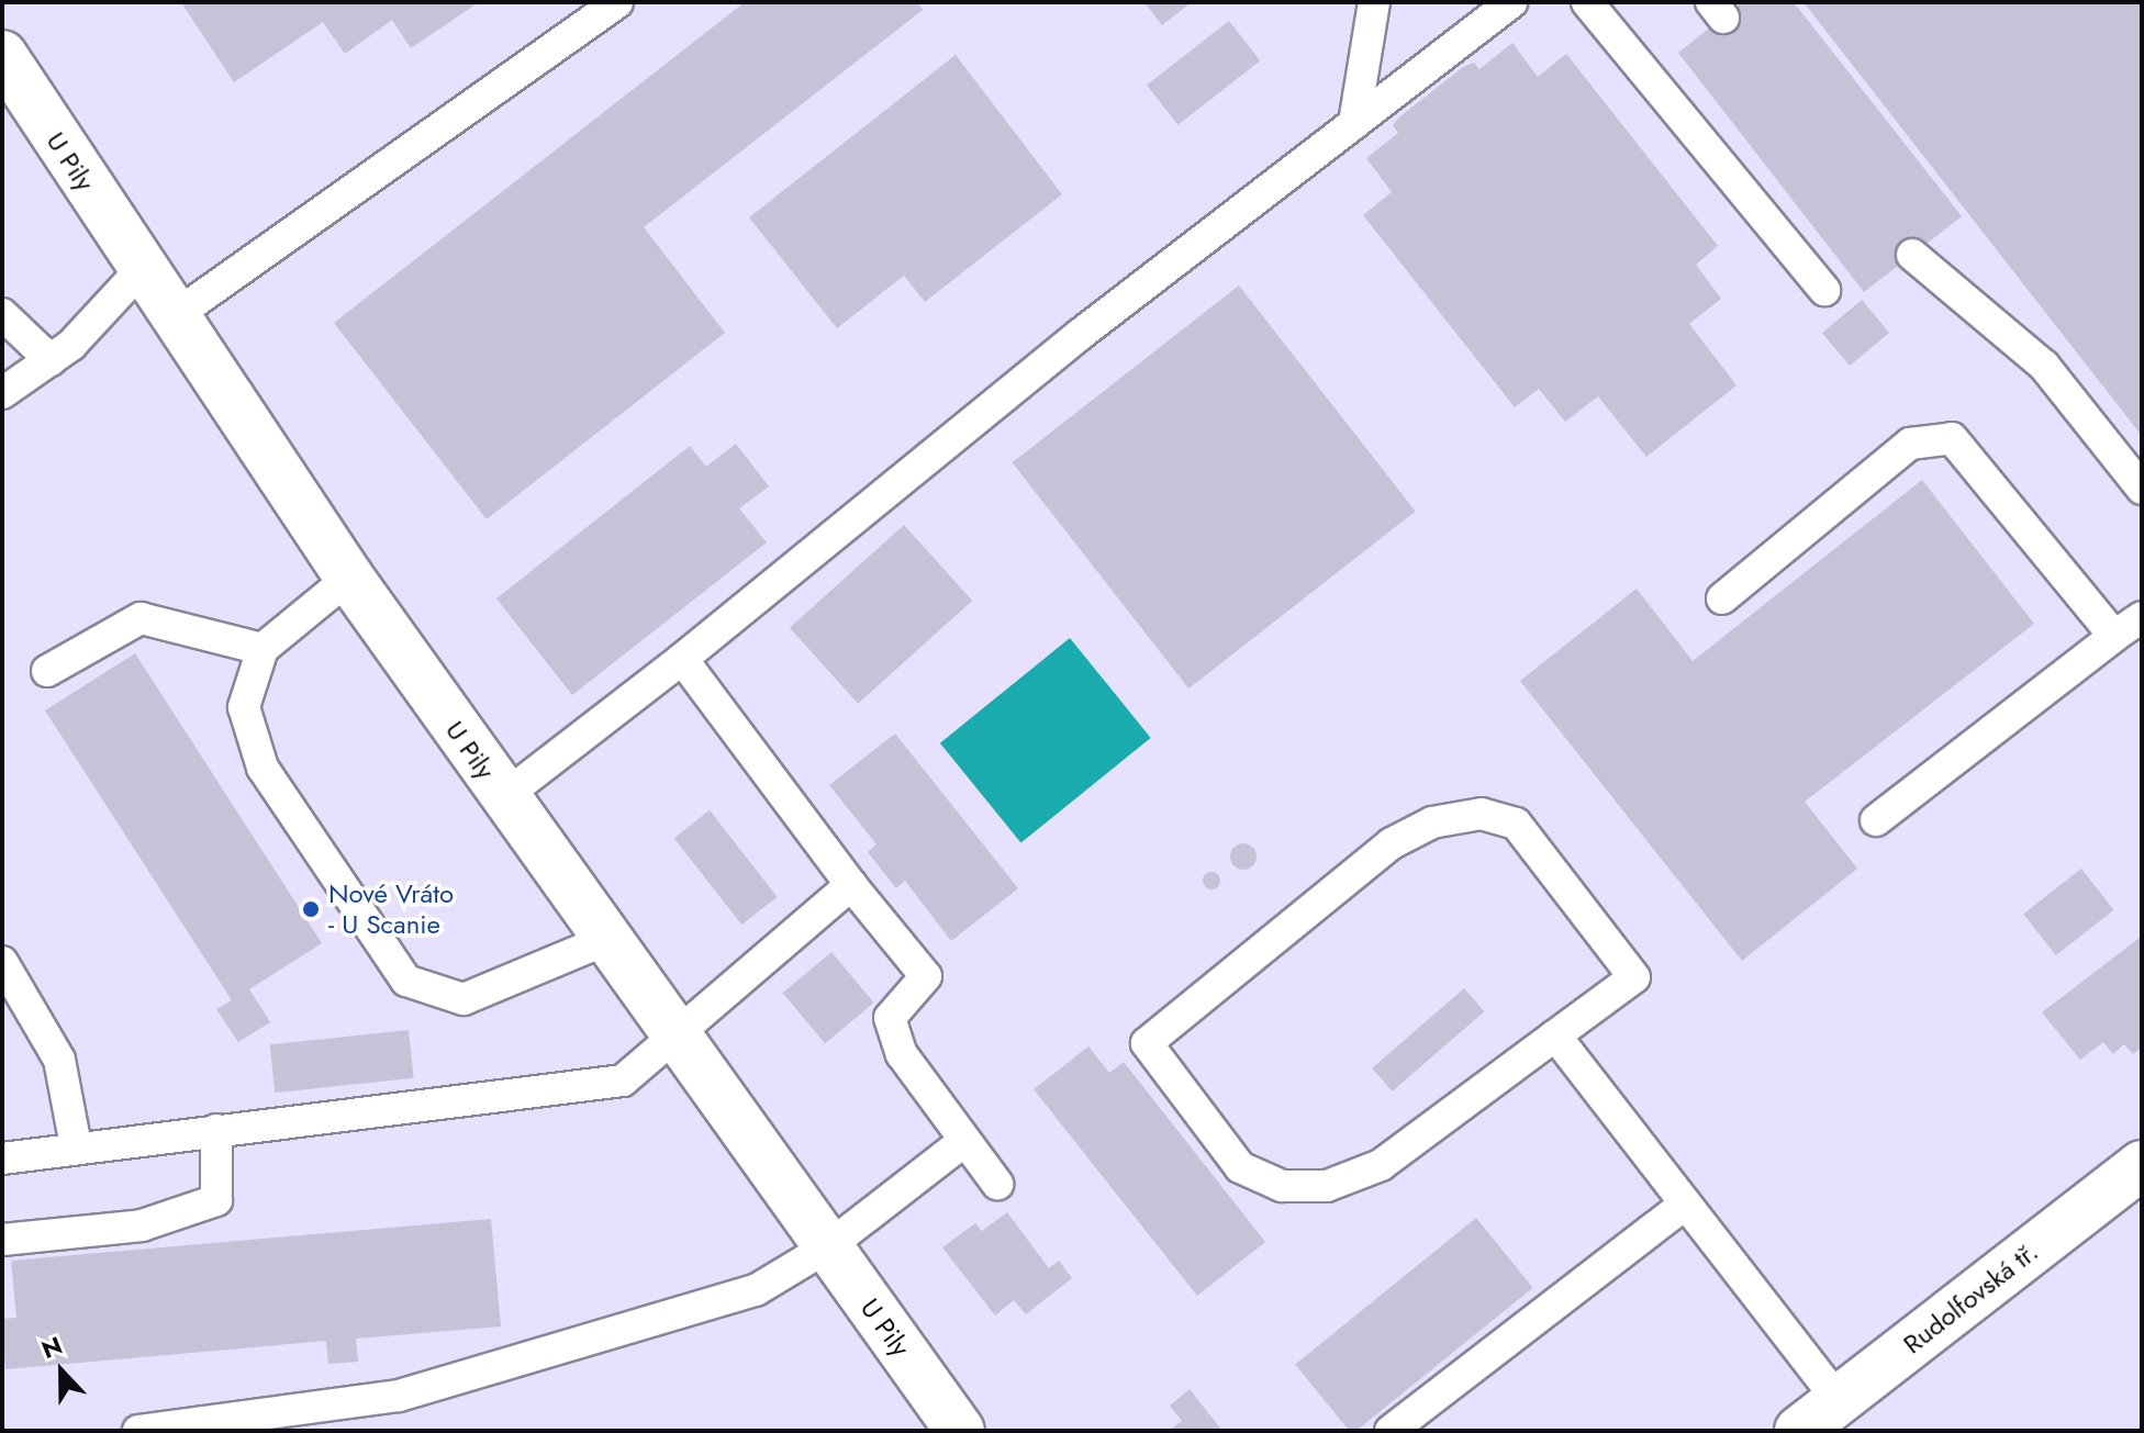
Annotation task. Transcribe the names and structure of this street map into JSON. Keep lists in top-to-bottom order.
{
  "streets": {
    "street": ["U Pily", "Rudolfovská tř."]
  },
  "places": ["Nové Vráto - U Scanie"],
  "north": "top"
}
